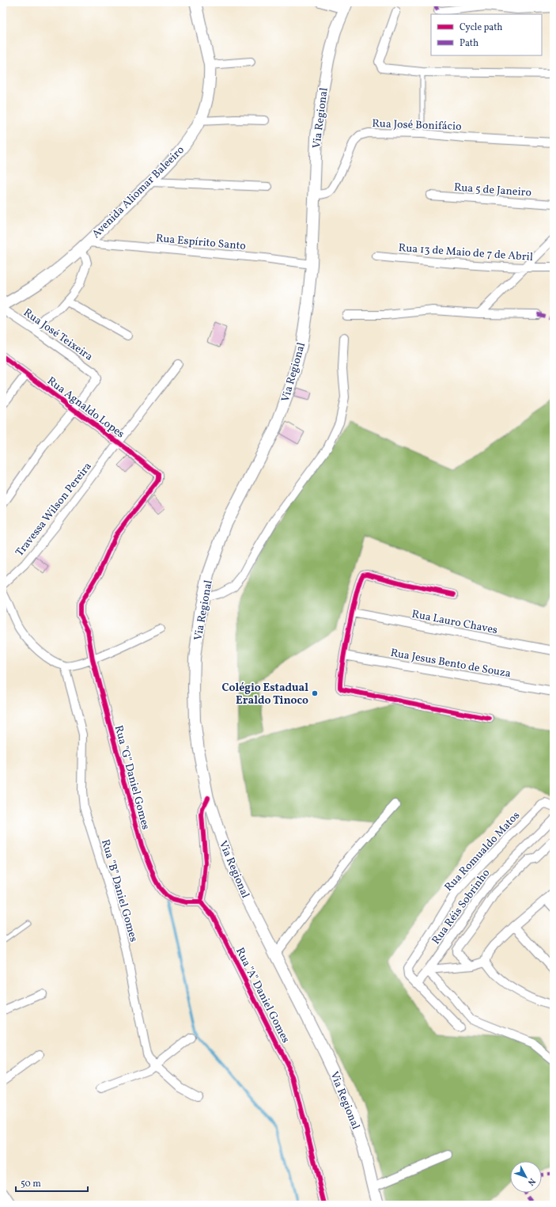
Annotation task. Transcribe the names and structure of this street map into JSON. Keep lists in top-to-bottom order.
{
  "streets": {
    "main road": ["Via Regional", "Avenida Aliomar Baleeiro"],
    "street": [
      "Rua José Bonifácio",
      "Rua 5 de Janeiro",
      "Rua Espírito Santo",
      "Rua 13 de Maio de 7 de Abril",
      "Rua José Teixeira",
      "Rua Agnaldo Lopes",
      "Travessa Wilson Pereira",
      "Rua Lauro Chaves",
      "Rua Jesus Bento de Souza",
      "Rua \"G\" Daniel Gomes",
      "Rua Romualdo Matos",
      "Rua \"B\" Daniel Gomes",
      "Rua Réis Sobrinho",
      "Rua \"A\" Daniel Gomes"
    ]
  },
  "crossings": [
    ["Via Regional", "Rua José Bonifácio"],
    ["Via Regional", "Rua Espírito Santo"],
    ["Avenida Aliomar Baleeiro", "Rua Espírito Santo"],
    ["Rua José Teixeira", "Rua Agnaldo Lopes"],
    ["Rua Agnaldo Lopes", "Travessa Wilson Pereira"],
    ["Rua Agnaldo Lopes", "Rua \"G\" Daniel Gomes"],
    ["Rua \"G\" Daniel Gomes", "Rua \"A\" Daniel Gomes"],
    ["Rua Romualdo Matos", "Rua Réis Sobrinho"]
  ],
  "places": ["Colégio Estadual Eraldo Tinoco"],
  "legend": ["Cycle path", "Path"],
  "scale_bar": "50 m",
  "north": "bottom right"
}
